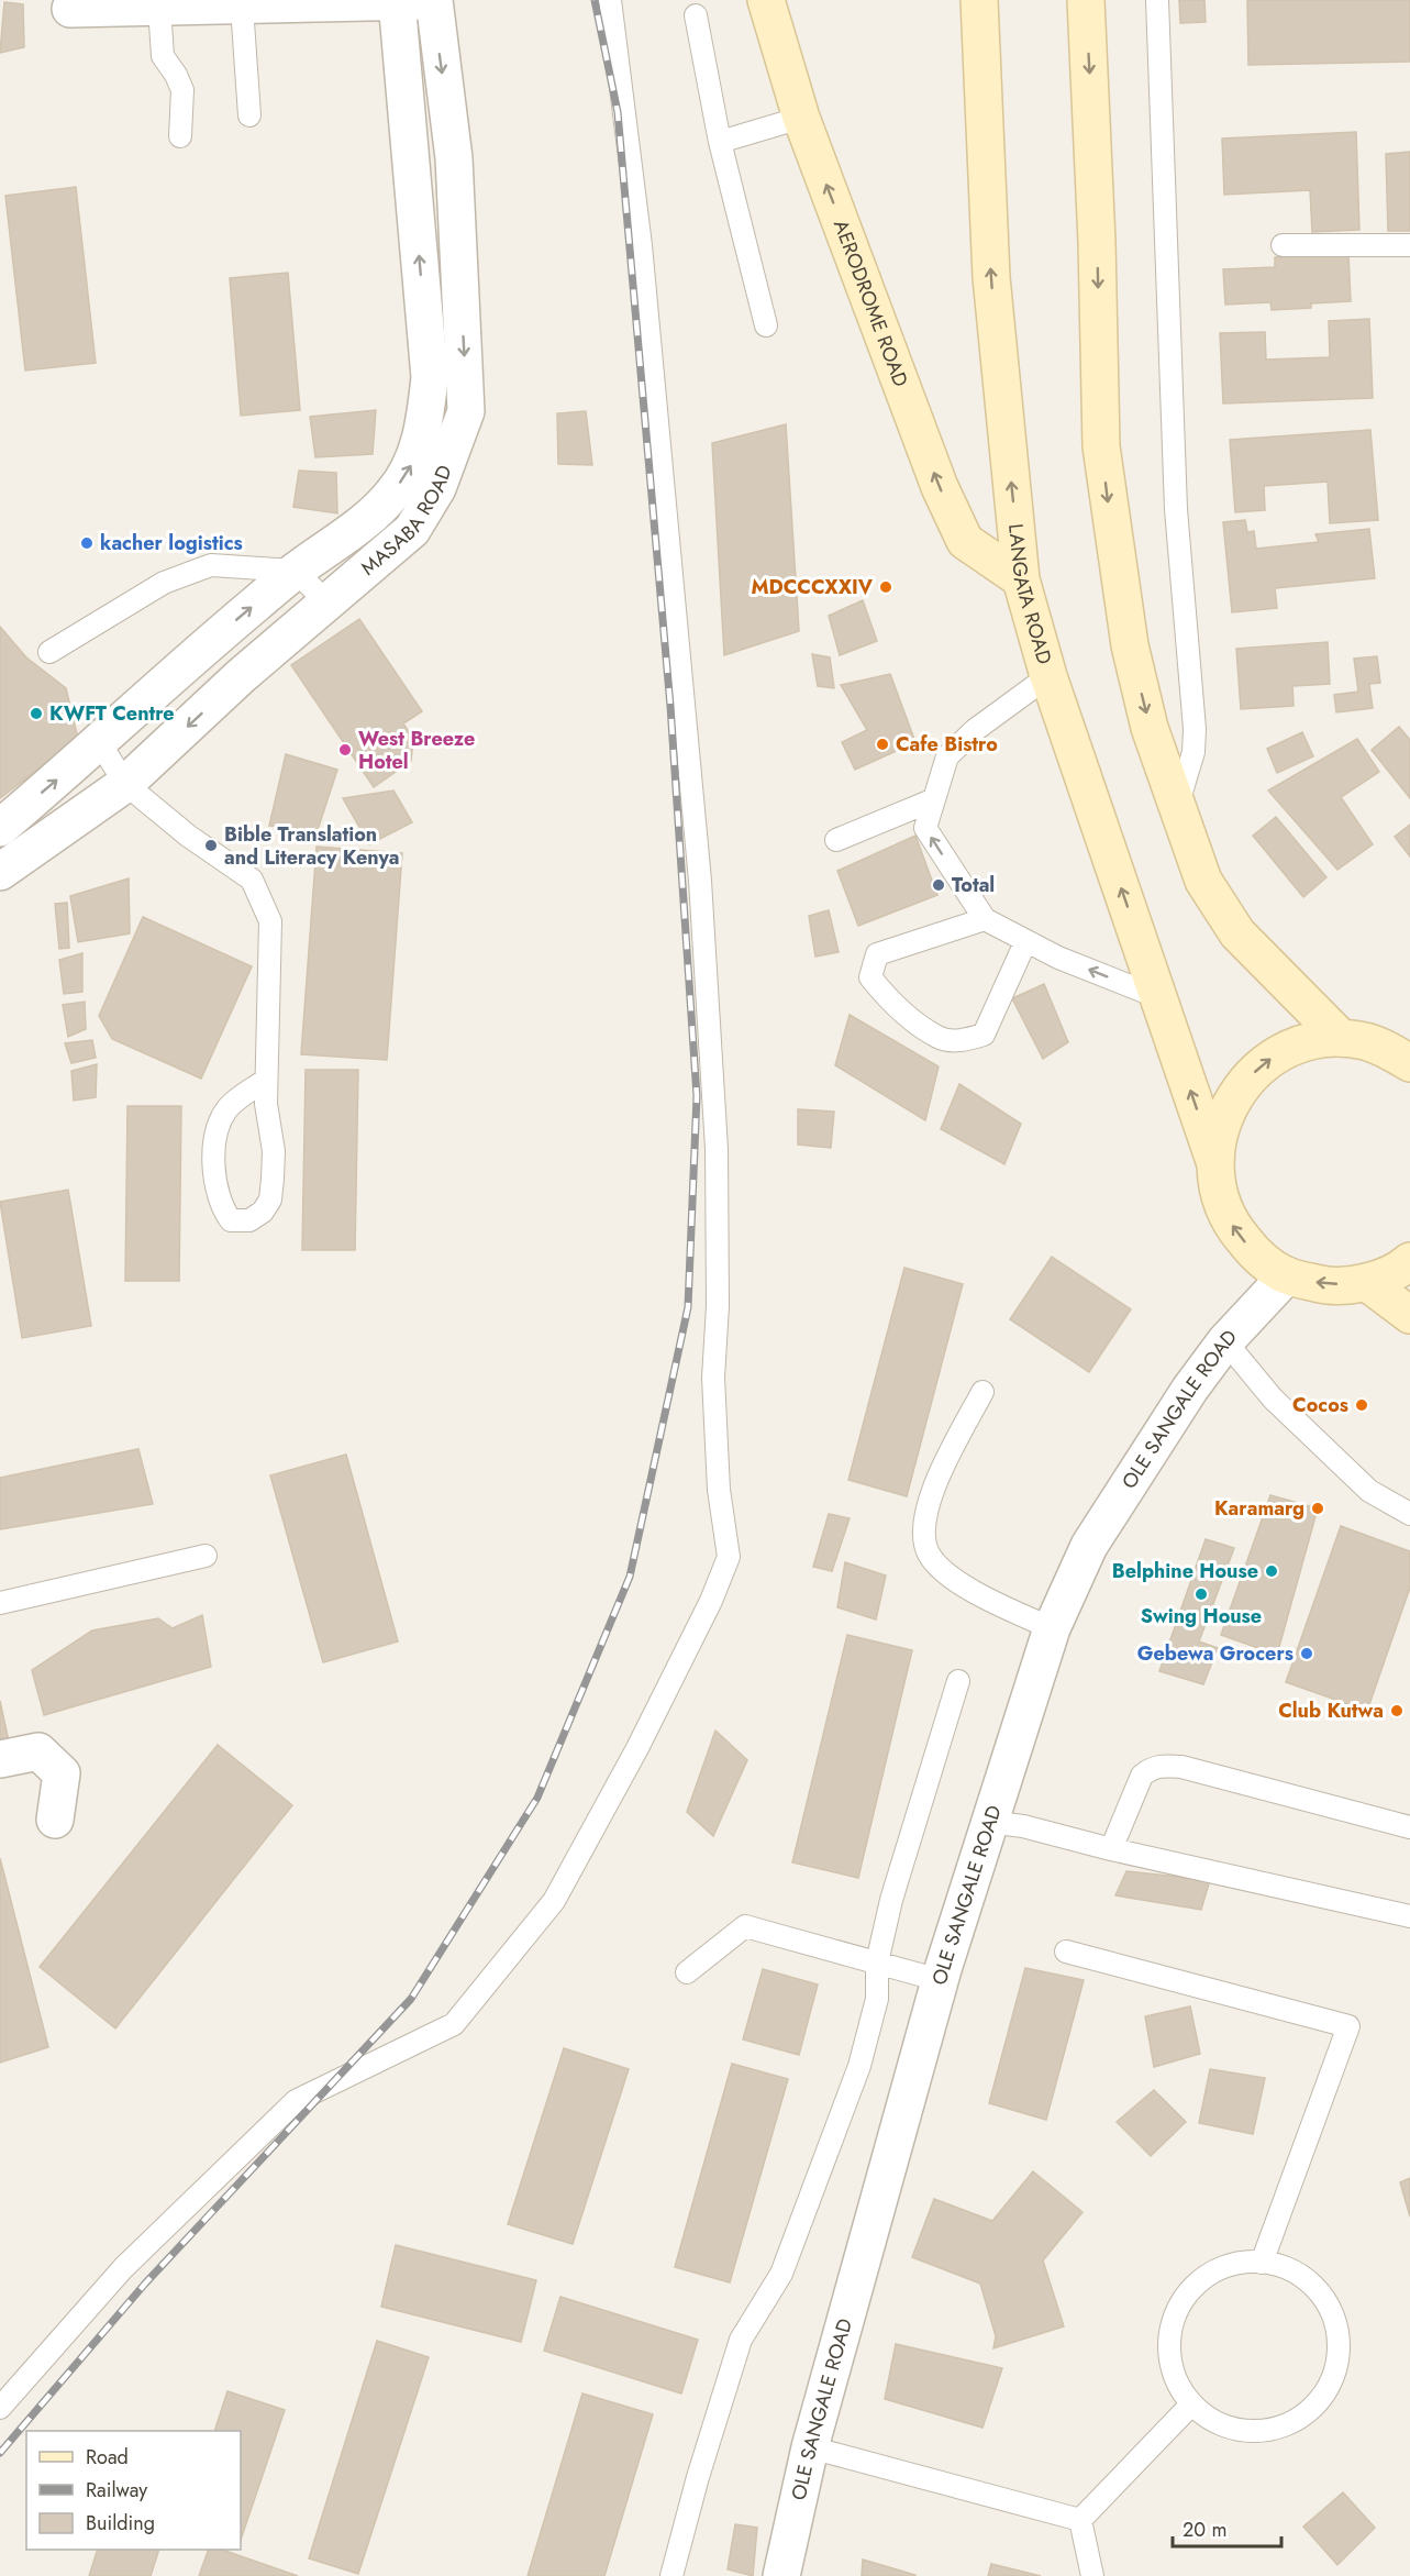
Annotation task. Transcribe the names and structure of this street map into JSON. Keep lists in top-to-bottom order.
{
  "streets": {
    "main road": ["AERODROME ROAD", "LANGATA ROAD"],
    "street": ["MASABA ROAD", "OLE SANGALE ROAD"]
  },
  "crossings": [
    ["AERODROME ROAD", "LANGATA ROAD"]
  ],
  "places": [
    "kacher logistics",
    "MDCCCXXIV",
    "KWFT Centre",
    "Cafe Bistro",
    "West Breeze Hotel",
    "Bible Translation and Literacy Kenya",
    "Total",
    "Cocos",
    "Karamarg",
    "Belphine House",
    "Swing House",
    "Gebewa Grocers",
    "Club Kutwa"
  ],
  "legend": ["Road", "Railway", "Building"],
  "scale_bar": "20 m"
}
